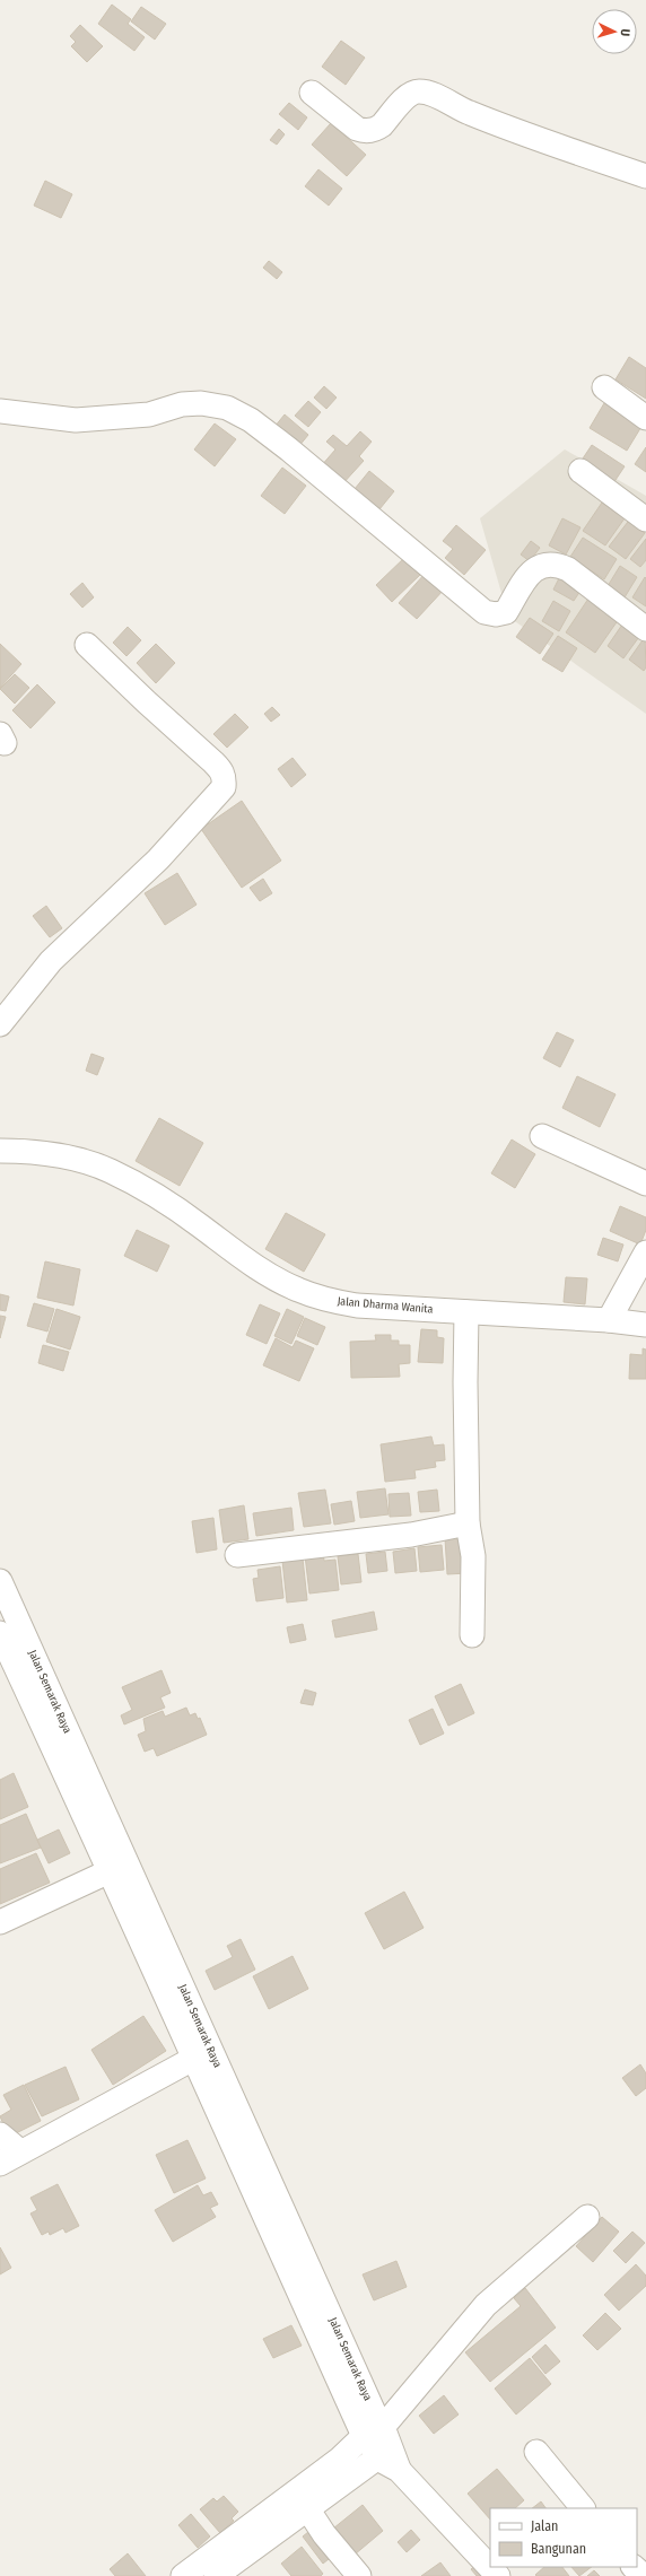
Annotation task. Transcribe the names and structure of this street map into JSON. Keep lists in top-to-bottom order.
{
  "streets": {
    "street": ["Jalan Dharma Wanita", "Jalan Semarak Raya"]
  },
  "legend": ["Jalan", "Bangunan"],
  "north": "right"
}
